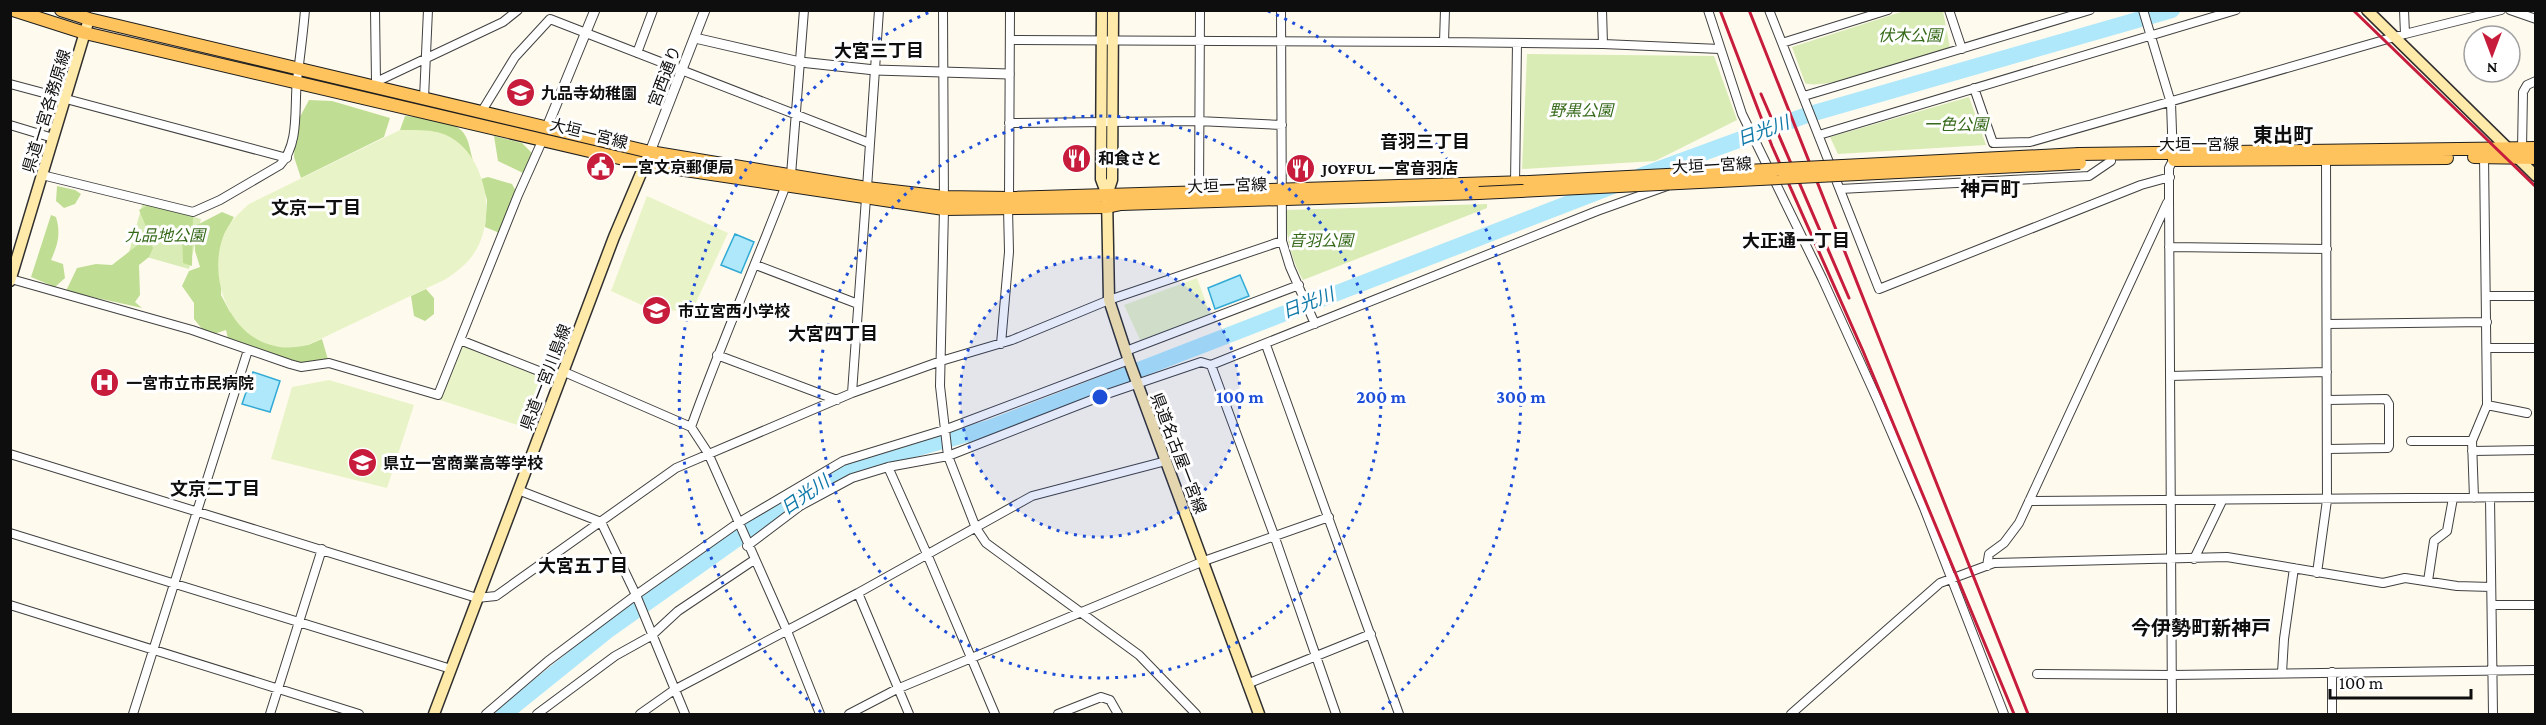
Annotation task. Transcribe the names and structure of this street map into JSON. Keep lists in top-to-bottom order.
{
  "streets": {
    "main road": [
      "県道一宮各務原線",
      "大垣一宮線",
      "県道一宮川島線",
      "県道名古屋一宮線"
    ],
    "street": ["宮西通り"]
  },
  "crossings": [
    ["宮西通り", "大垣一宮線"],
    ["宮西通り", "県道一宮川島線"],
    ["県道一宮各務原線", "大垣一宮線"],
    ["大垣一宮線", "県道一宮川島線"],
    ["大垣一宮線", "県道名古屋一宮線"]
  ],
  "districts": [
    "大宮三丁目",
    "東出町",
    "音羽三丁目",
    "神戸町",
    "文京一丁目",
    "大正通一丁目",
    "大宮四丁目",
    "文京二丁目",
    "大宮五丁目",
    "今伊勢町新神戸"
  ],
  "water": ["日光川"],
  "parks": [
    "伏木公園",
    "野黒公園",
    "一色公園",
    "九品地公園",
    "音羽公園"
  ],
  "places": {
    "school or university": ["九品寺幼稚園", "市立宮西小学校", "県立一宮商業高等学校"],
    "restaurant": ["和食さと", "JOYFUL 一宮音羽店"],
    "public building": ["一宮文京郵便局"],
    "hospital": ["一宮市立市民病院"]
  },
  "scale_bar": "100 m",
  "north": "bottom",
  "rings": ["100 m", "200 m", "300 m"]
}
